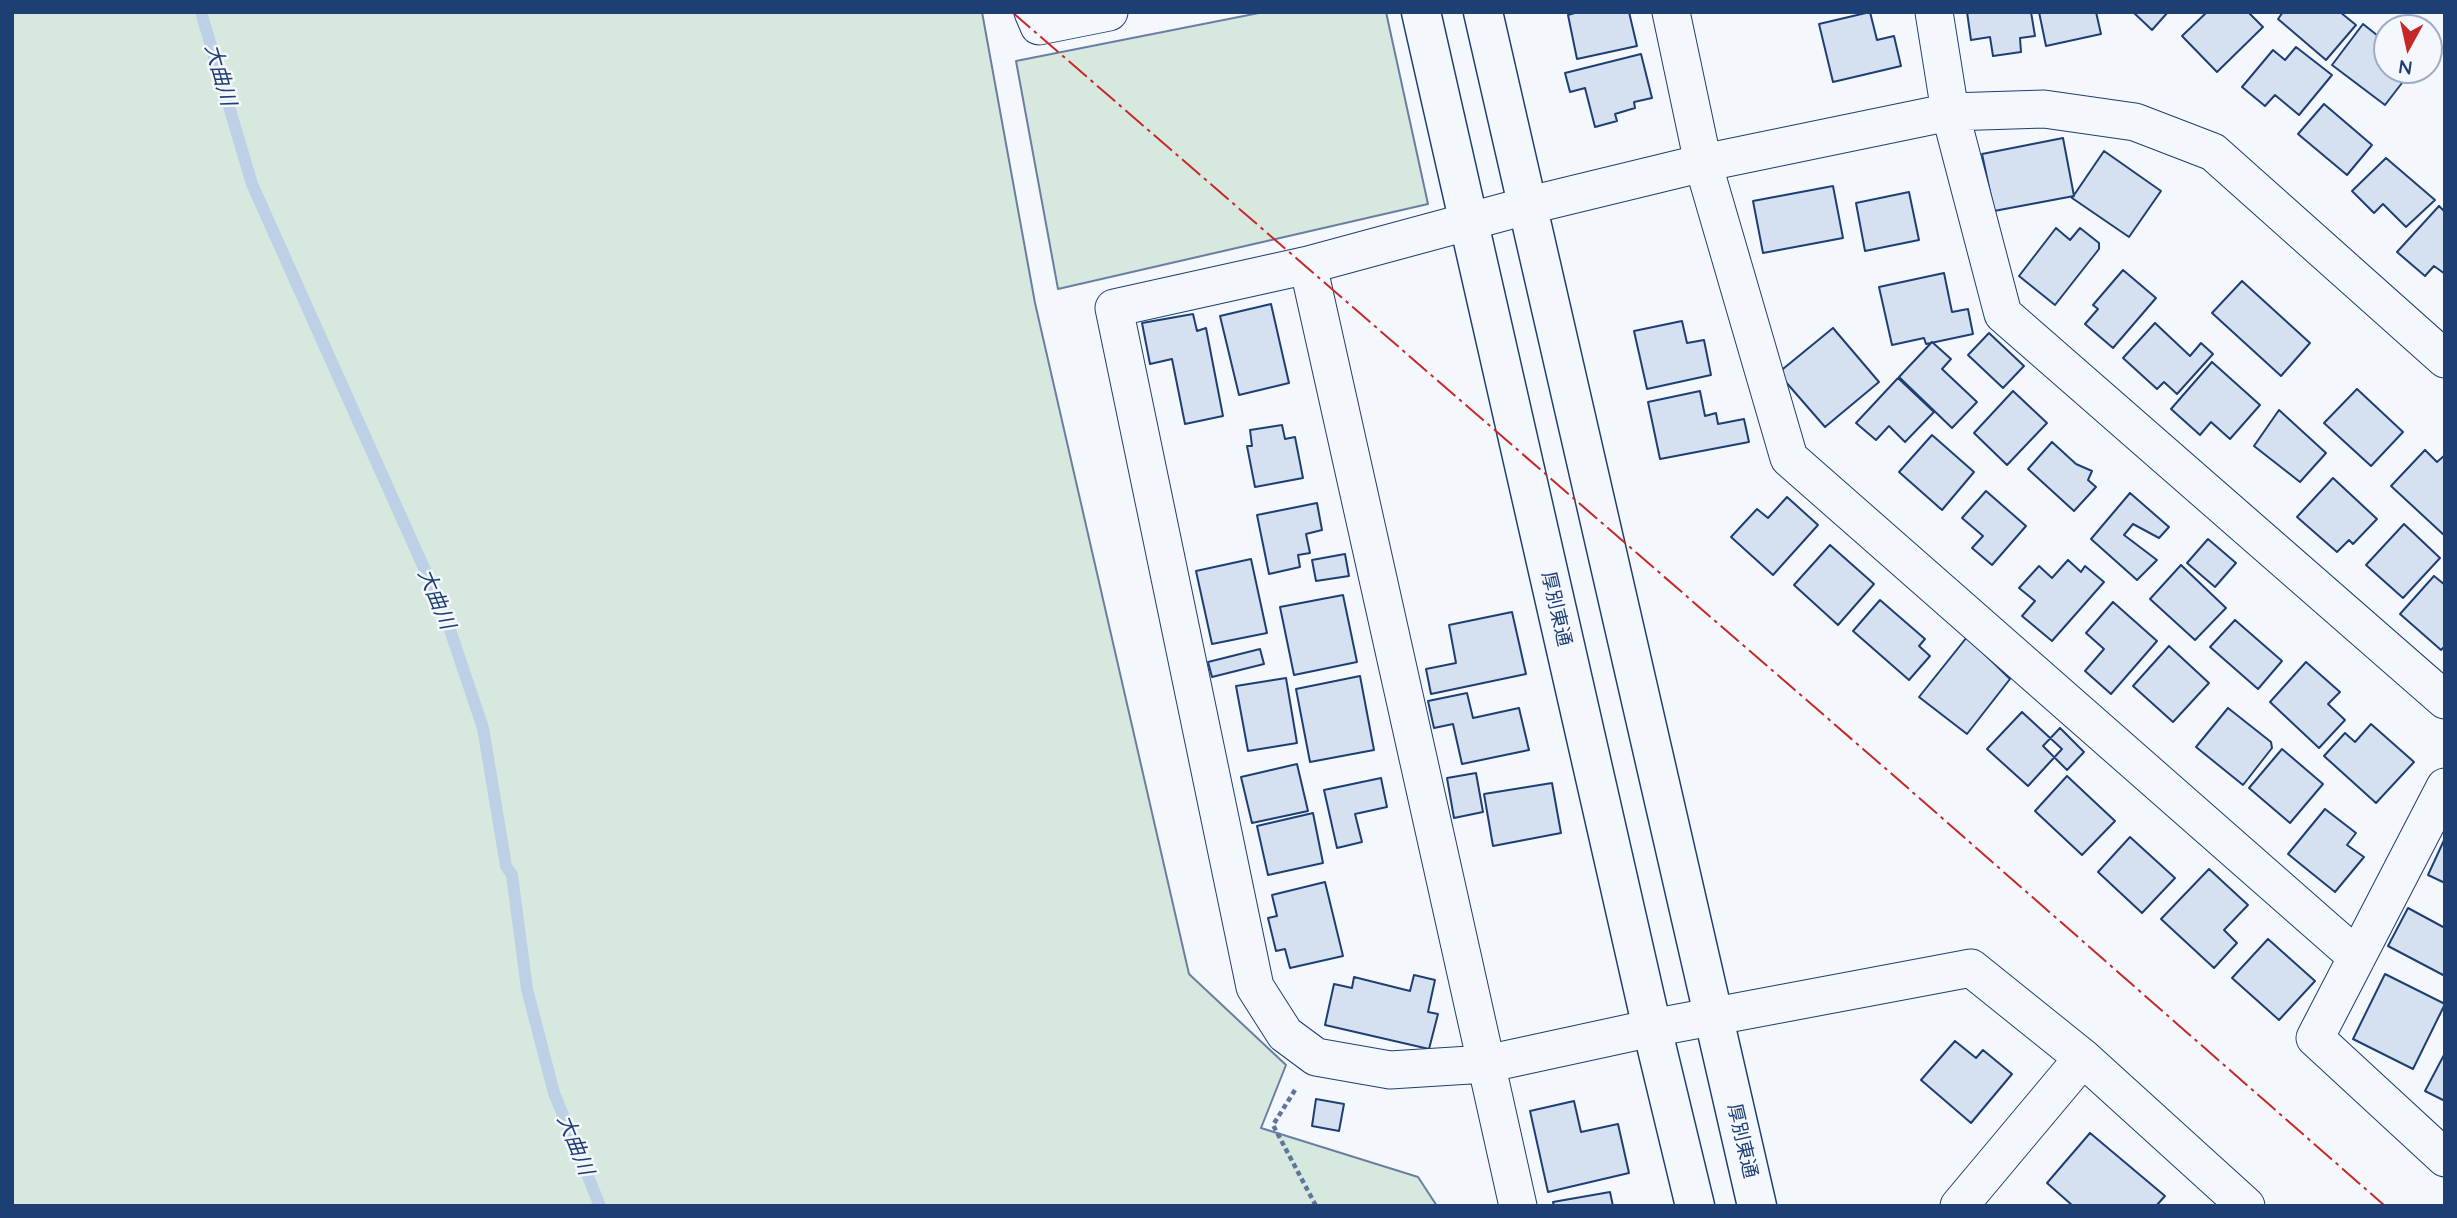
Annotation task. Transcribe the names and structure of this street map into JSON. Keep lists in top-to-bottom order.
{
  "streets": {
    "street": ["厚別東通"]
  },
  "water": ["大曲川"],
  "north": "bottom"
}
